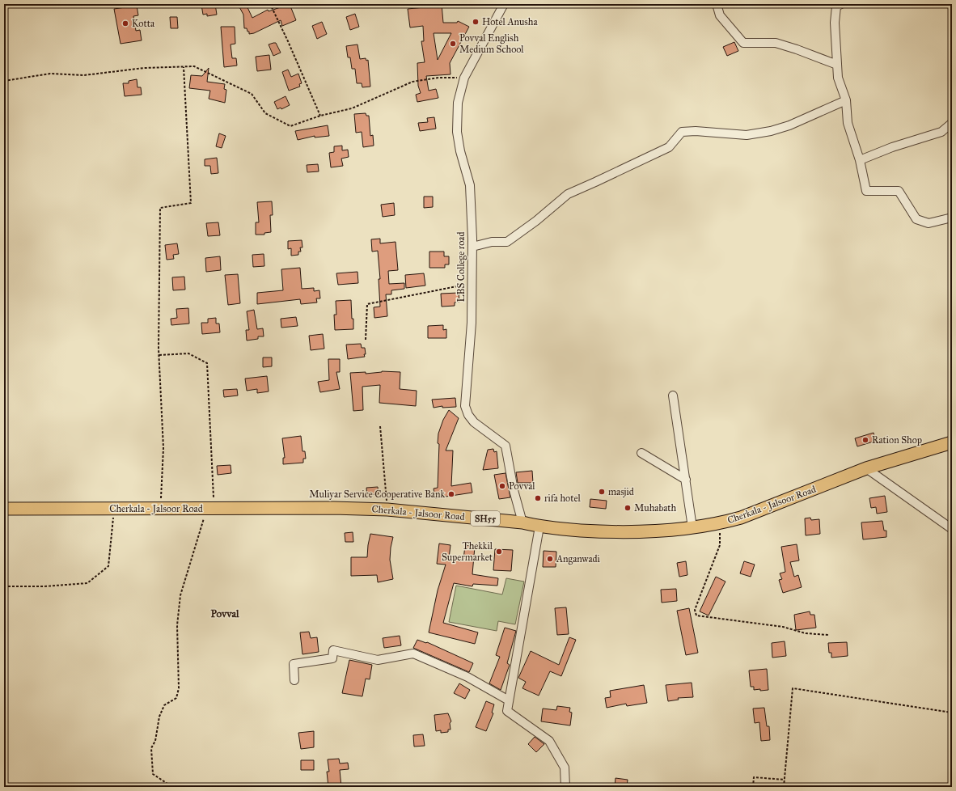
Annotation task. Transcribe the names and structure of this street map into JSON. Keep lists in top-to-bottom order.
{
  "streets": {
    "main road": ["Cherkala - Jalsoor Road", "SH55"],
    "street": ["LBS College road"]
  },
  "crossings": [
    ["LBS College road", "Cherkala - Jalsoor Road"]
  ],
  "districts": ["Povval"],
  "places": [
    "Hotel Anusha",
    "Kotta",
    "Povval English Medium School",
    "Ration Shop",
    "Povval",
    "masjid",
    "Muliyar Service Cooperative Bank",
    "rifa hotel",
    "Muhabath",
    "Thekkil Supermarket",
    "Anganwadi"
  ]
}
